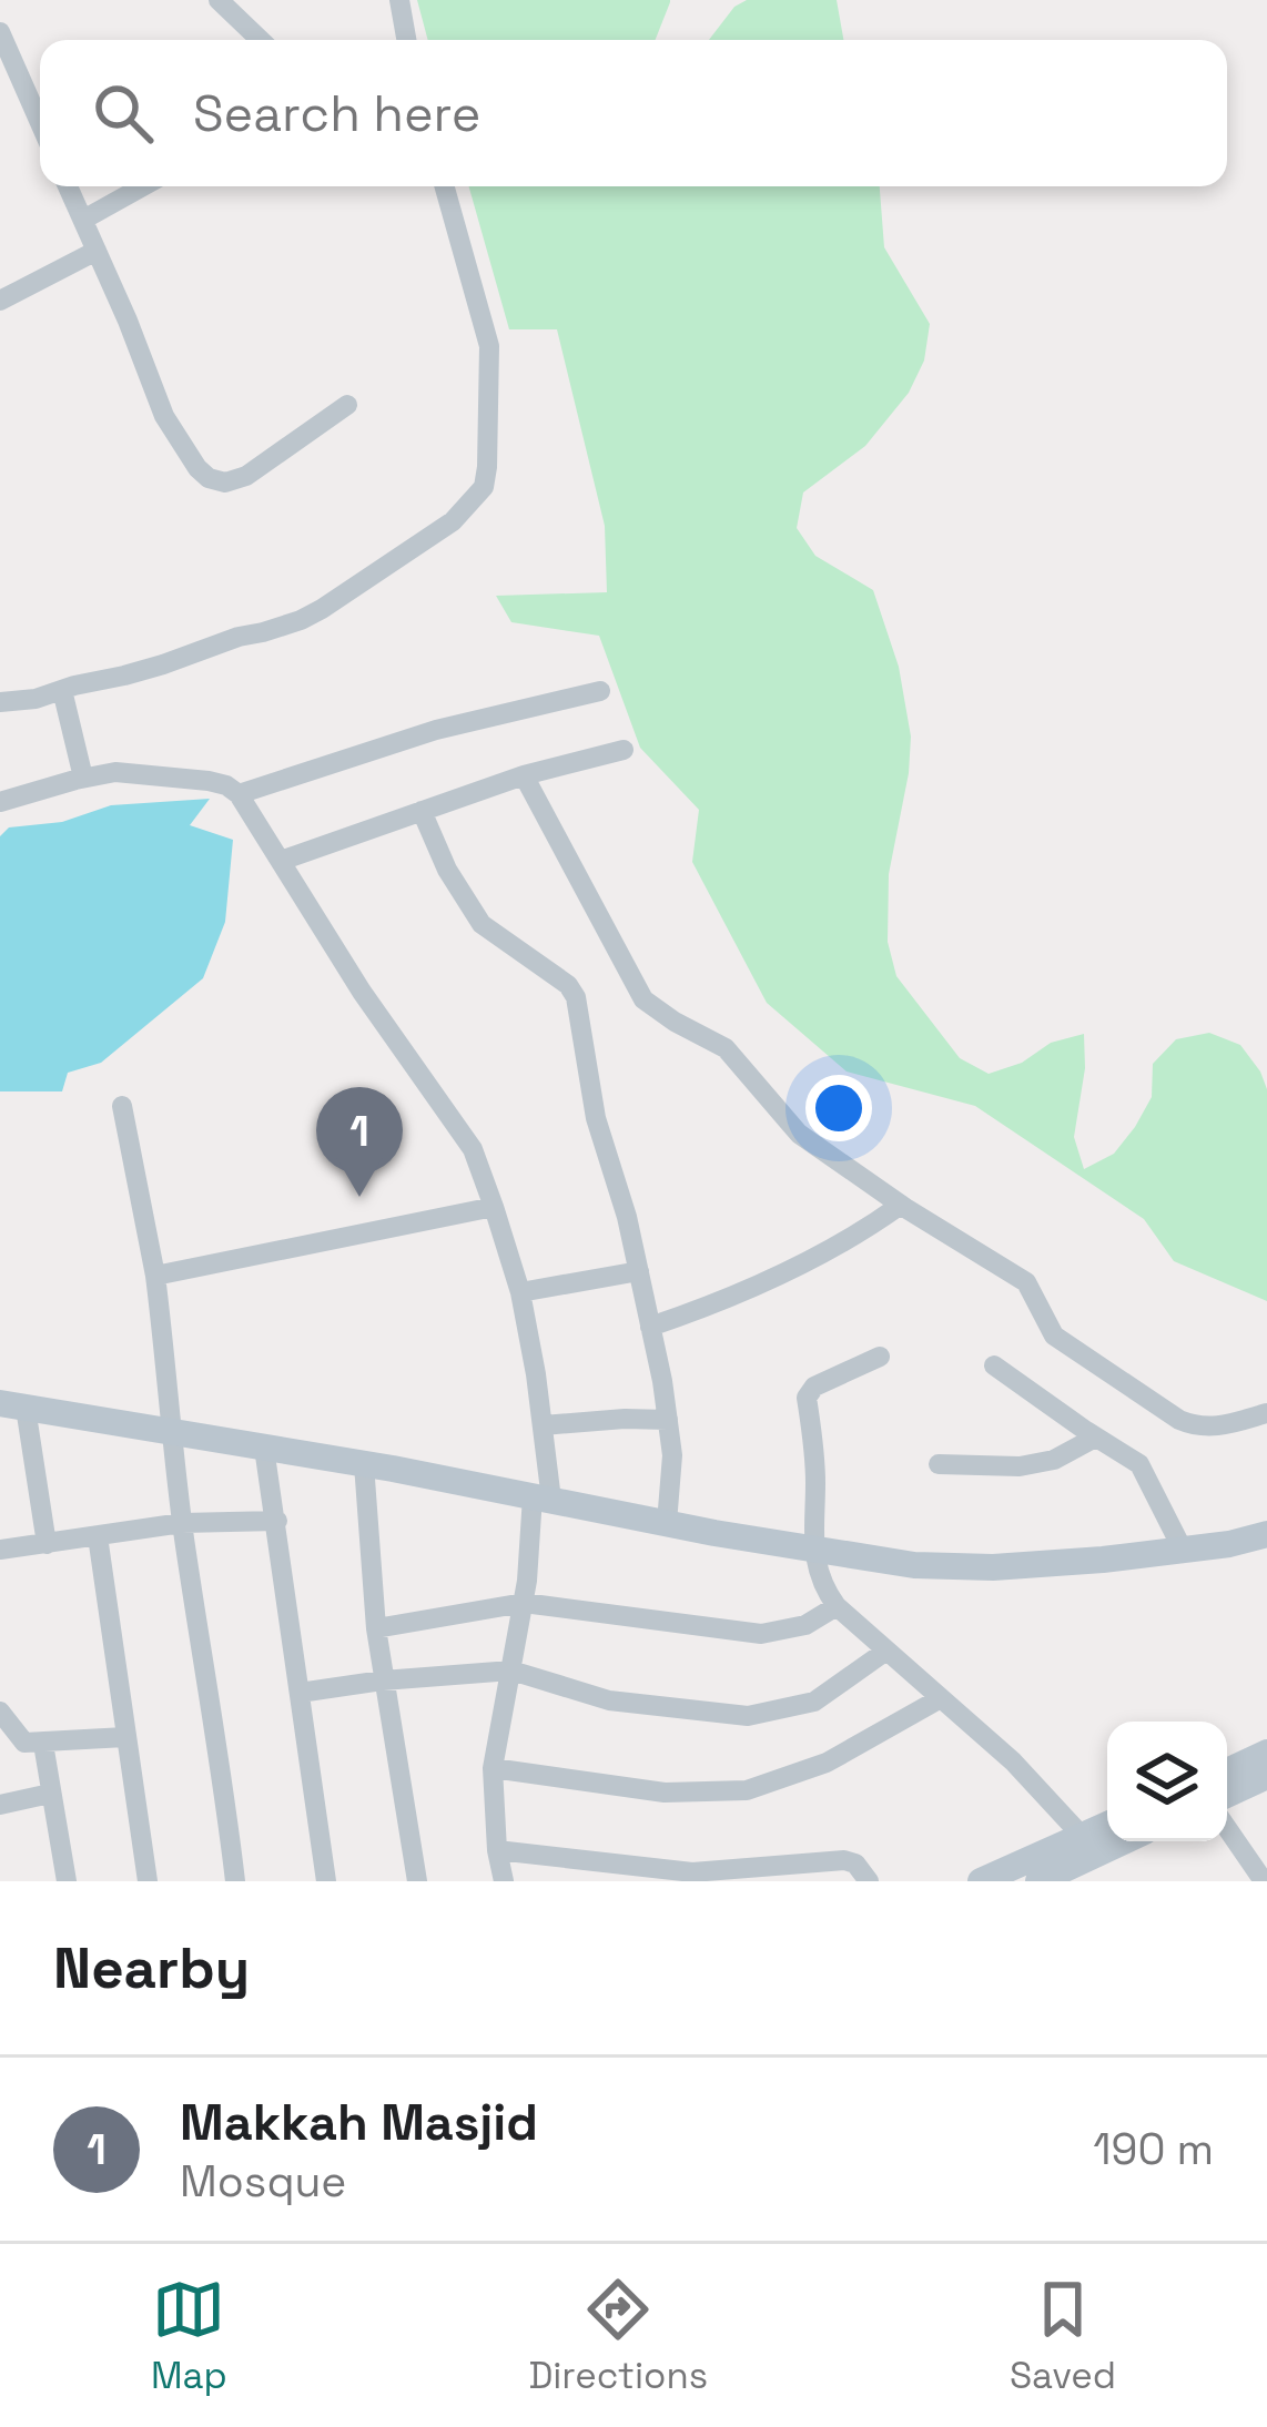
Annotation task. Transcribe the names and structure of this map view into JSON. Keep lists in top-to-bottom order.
{
  "page": {
    "search": "Search here",
    "pins": "1",
    "heading": "Nearby",
    "list": [
      {
        "mark": "1",
        "name": "Makkah Masjid",
        "note": "Mosque",
        "value": "190 m"
      }
    ],
    "nav": ["Map", "Directions", "Saved"]
  }
}
